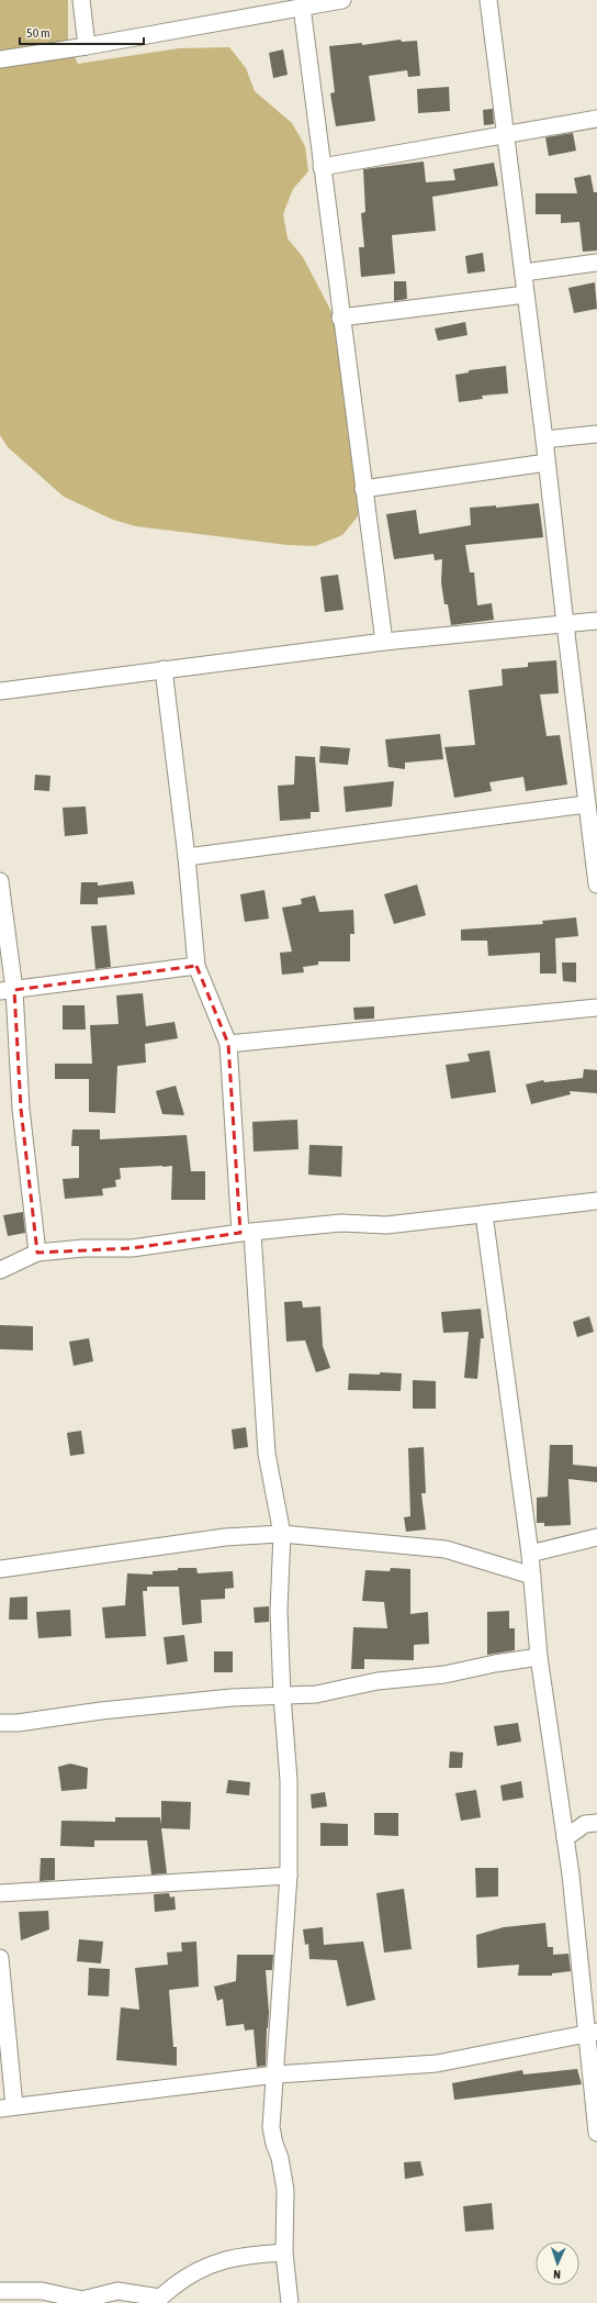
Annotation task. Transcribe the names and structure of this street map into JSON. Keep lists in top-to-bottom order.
{
  "scale_bar": "50 m",
  "north": "bottom"
}
